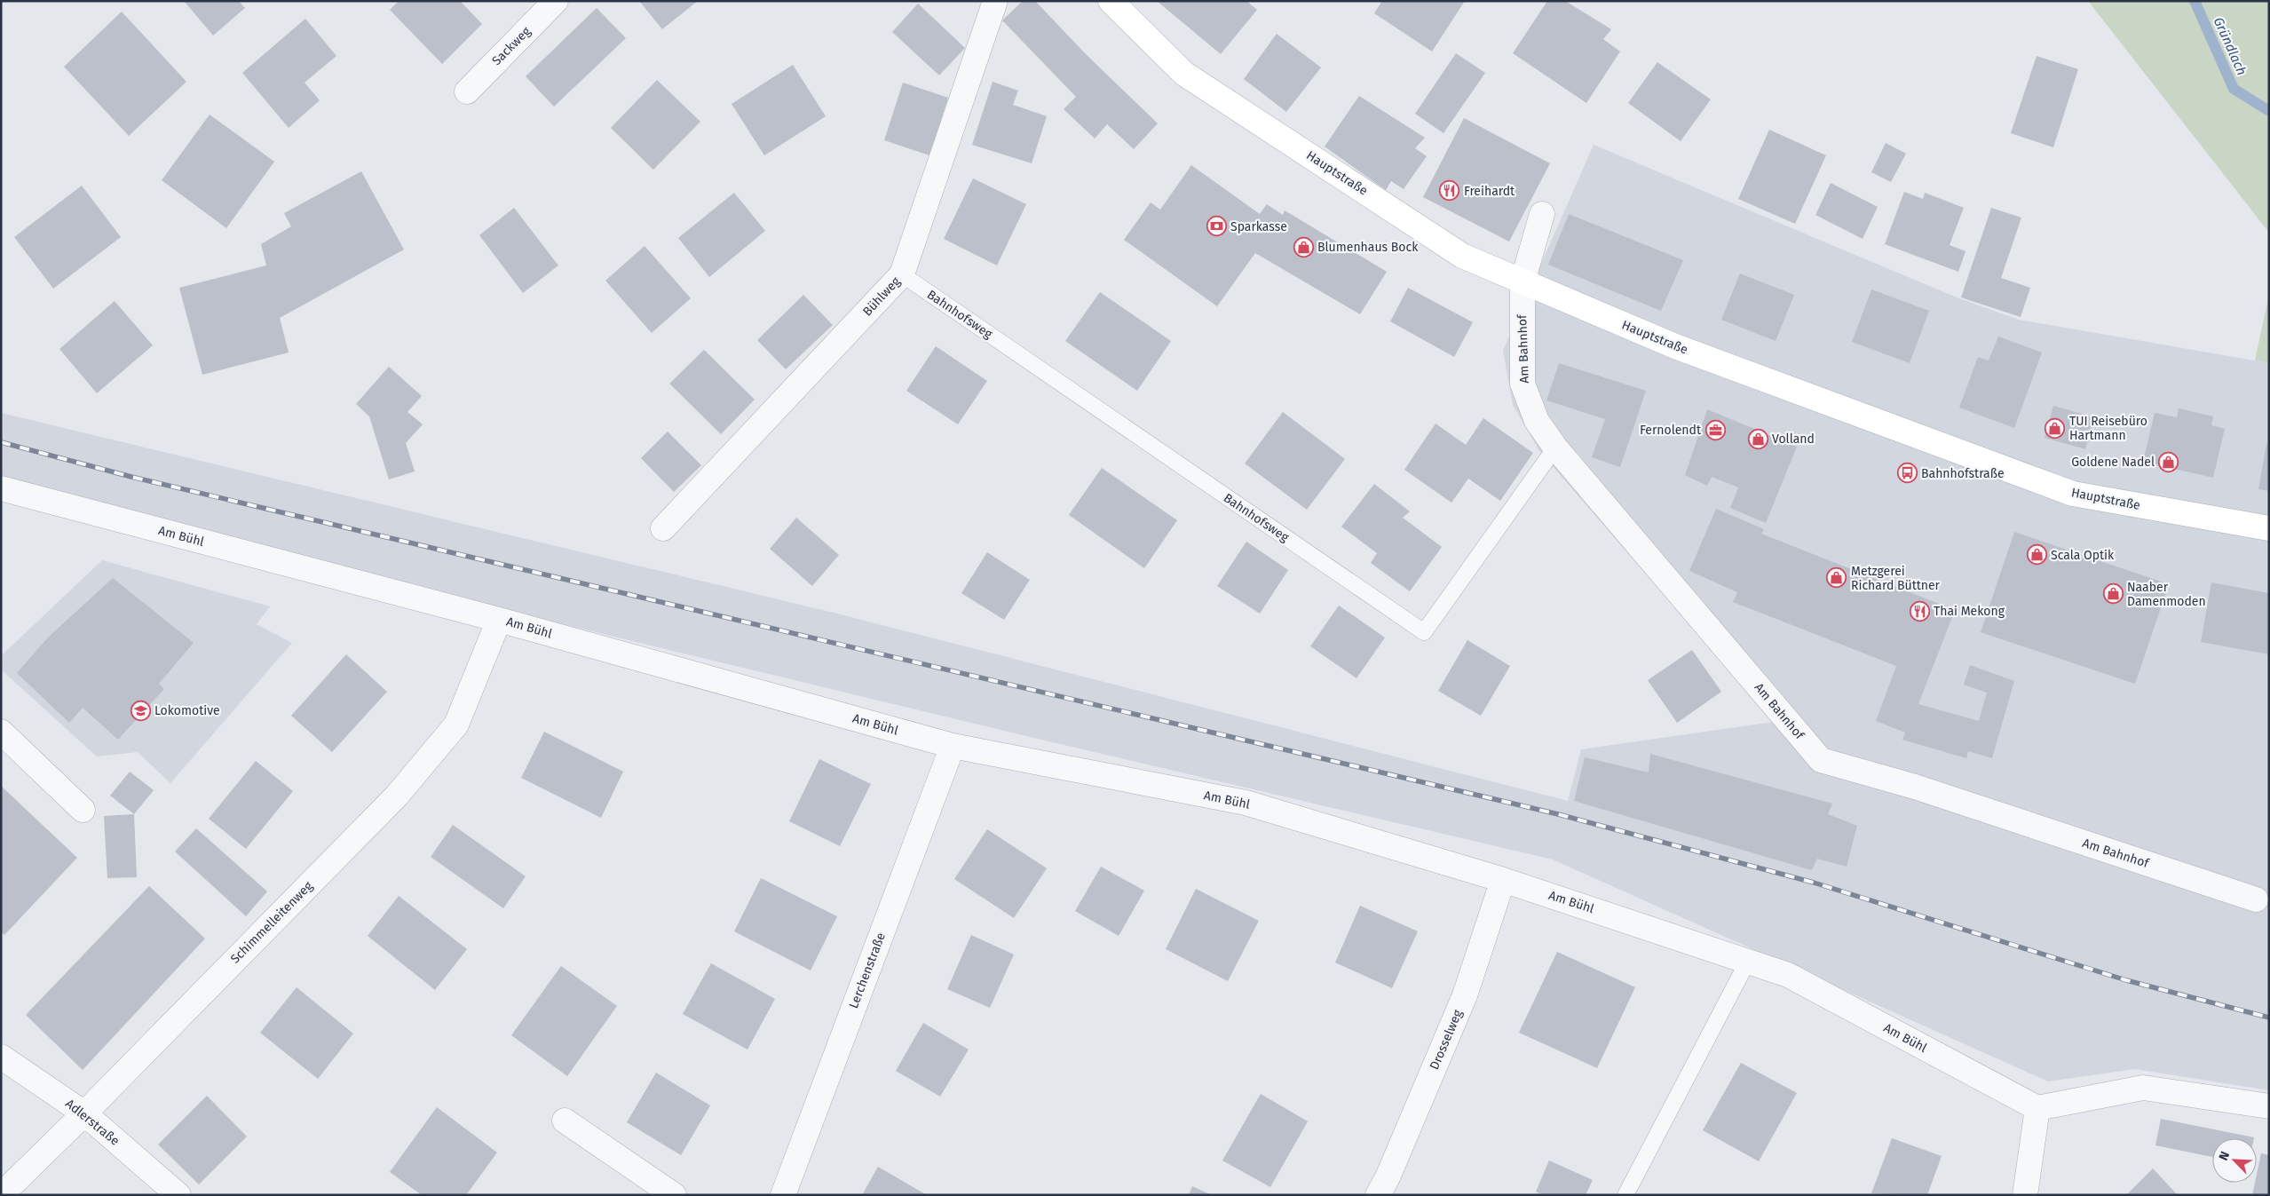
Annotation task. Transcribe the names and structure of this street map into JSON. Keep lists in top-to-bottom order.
{
  "streets": {
    "street": [
      "Sackweg",
      "Hauptstraße",
      "Bühlweg",
      "Am Bahnhof",
      "Am Bühl",
      "Schimmelleitenweg",
      "Lerchenstraße",
      "Drosselweg",
      "Adlerstraße"
    ],
    "lane": ["Bahnhofsweg"]
  },
  "crossings": [
    ["Hauptstraße", "Am Bahnhof"],
    ["Bühlweg", "Bahnhofsweg"],
    ["Bahnhofsweg", "Am Bahnhof"],
    ["Am Bühl", "Schimmelleitenweg"],
    ["Am Bühl", "Lerchenstraße"],
    ["Am Bühl", "Drosselweg"],
    ["Schimmelleitenweg", "Adlerstraße"]
  ],
  "water": ["Gründlach"],
  "places": {
    "restaurant": ["Freihardt", "Thai Mekong"],
    "bank": ["Sparkasse"],
    "shop": [
      "Blumenhaus Bock",
      "TUI Reisebüro Hartmann",
      "Volland",
      "Goldene Nadel",
      "Scala Optik",
      "Metzgerei Richard Büttner",
      "Naaber Damenmoden"
    ],
    "office": ["Fernolendt"],
    "bus stop": ["Bahnhofstraße"],
    "school or university": ["Lokomotive"]
  },
  "north": "top left"
}
